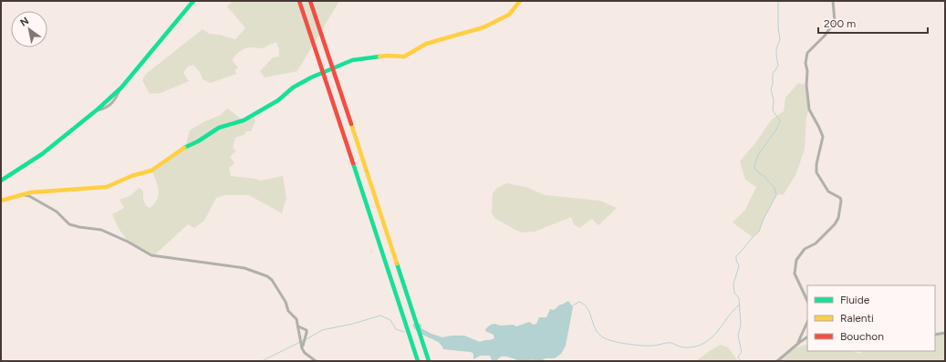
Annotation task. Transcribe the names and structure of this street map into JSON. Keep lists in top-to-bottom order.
{
  "legend": ["Fluide", "Ralenti", "Bouchon"],
  "scale_bar": "200 m",
  "north": "top left"
}
